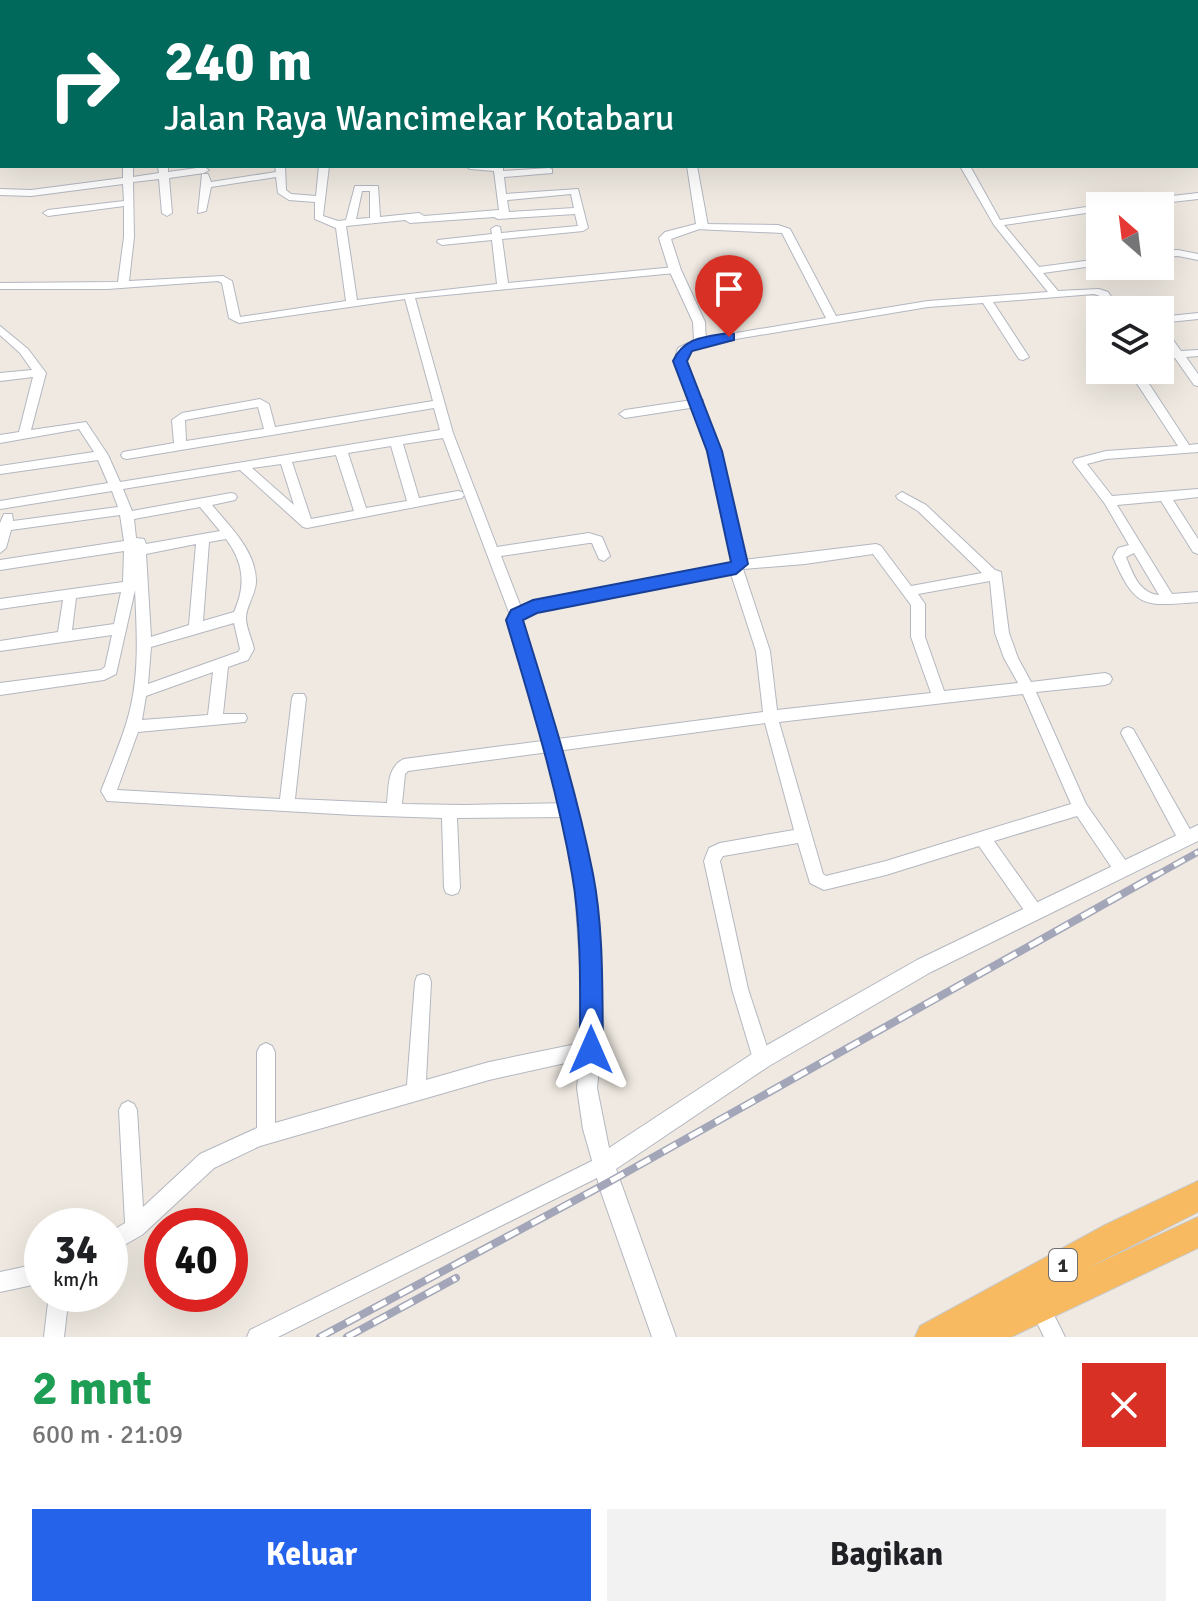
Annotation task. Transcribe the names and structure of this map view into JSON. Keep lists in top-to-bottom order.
{
  "streets": {
    "highway": ["1"]
  },
  "north": "top left",
  "page": {
    "turn": ["240 m", "Jalan Raya Wancimekar Kotabaru"],
    "speed": "34 km/h",
    "limit": "40",
    "heading": ["2 mnt", "600 m · 21:09"],
    "buttons": ["Keluar", "Bagikan"]
  }
}
